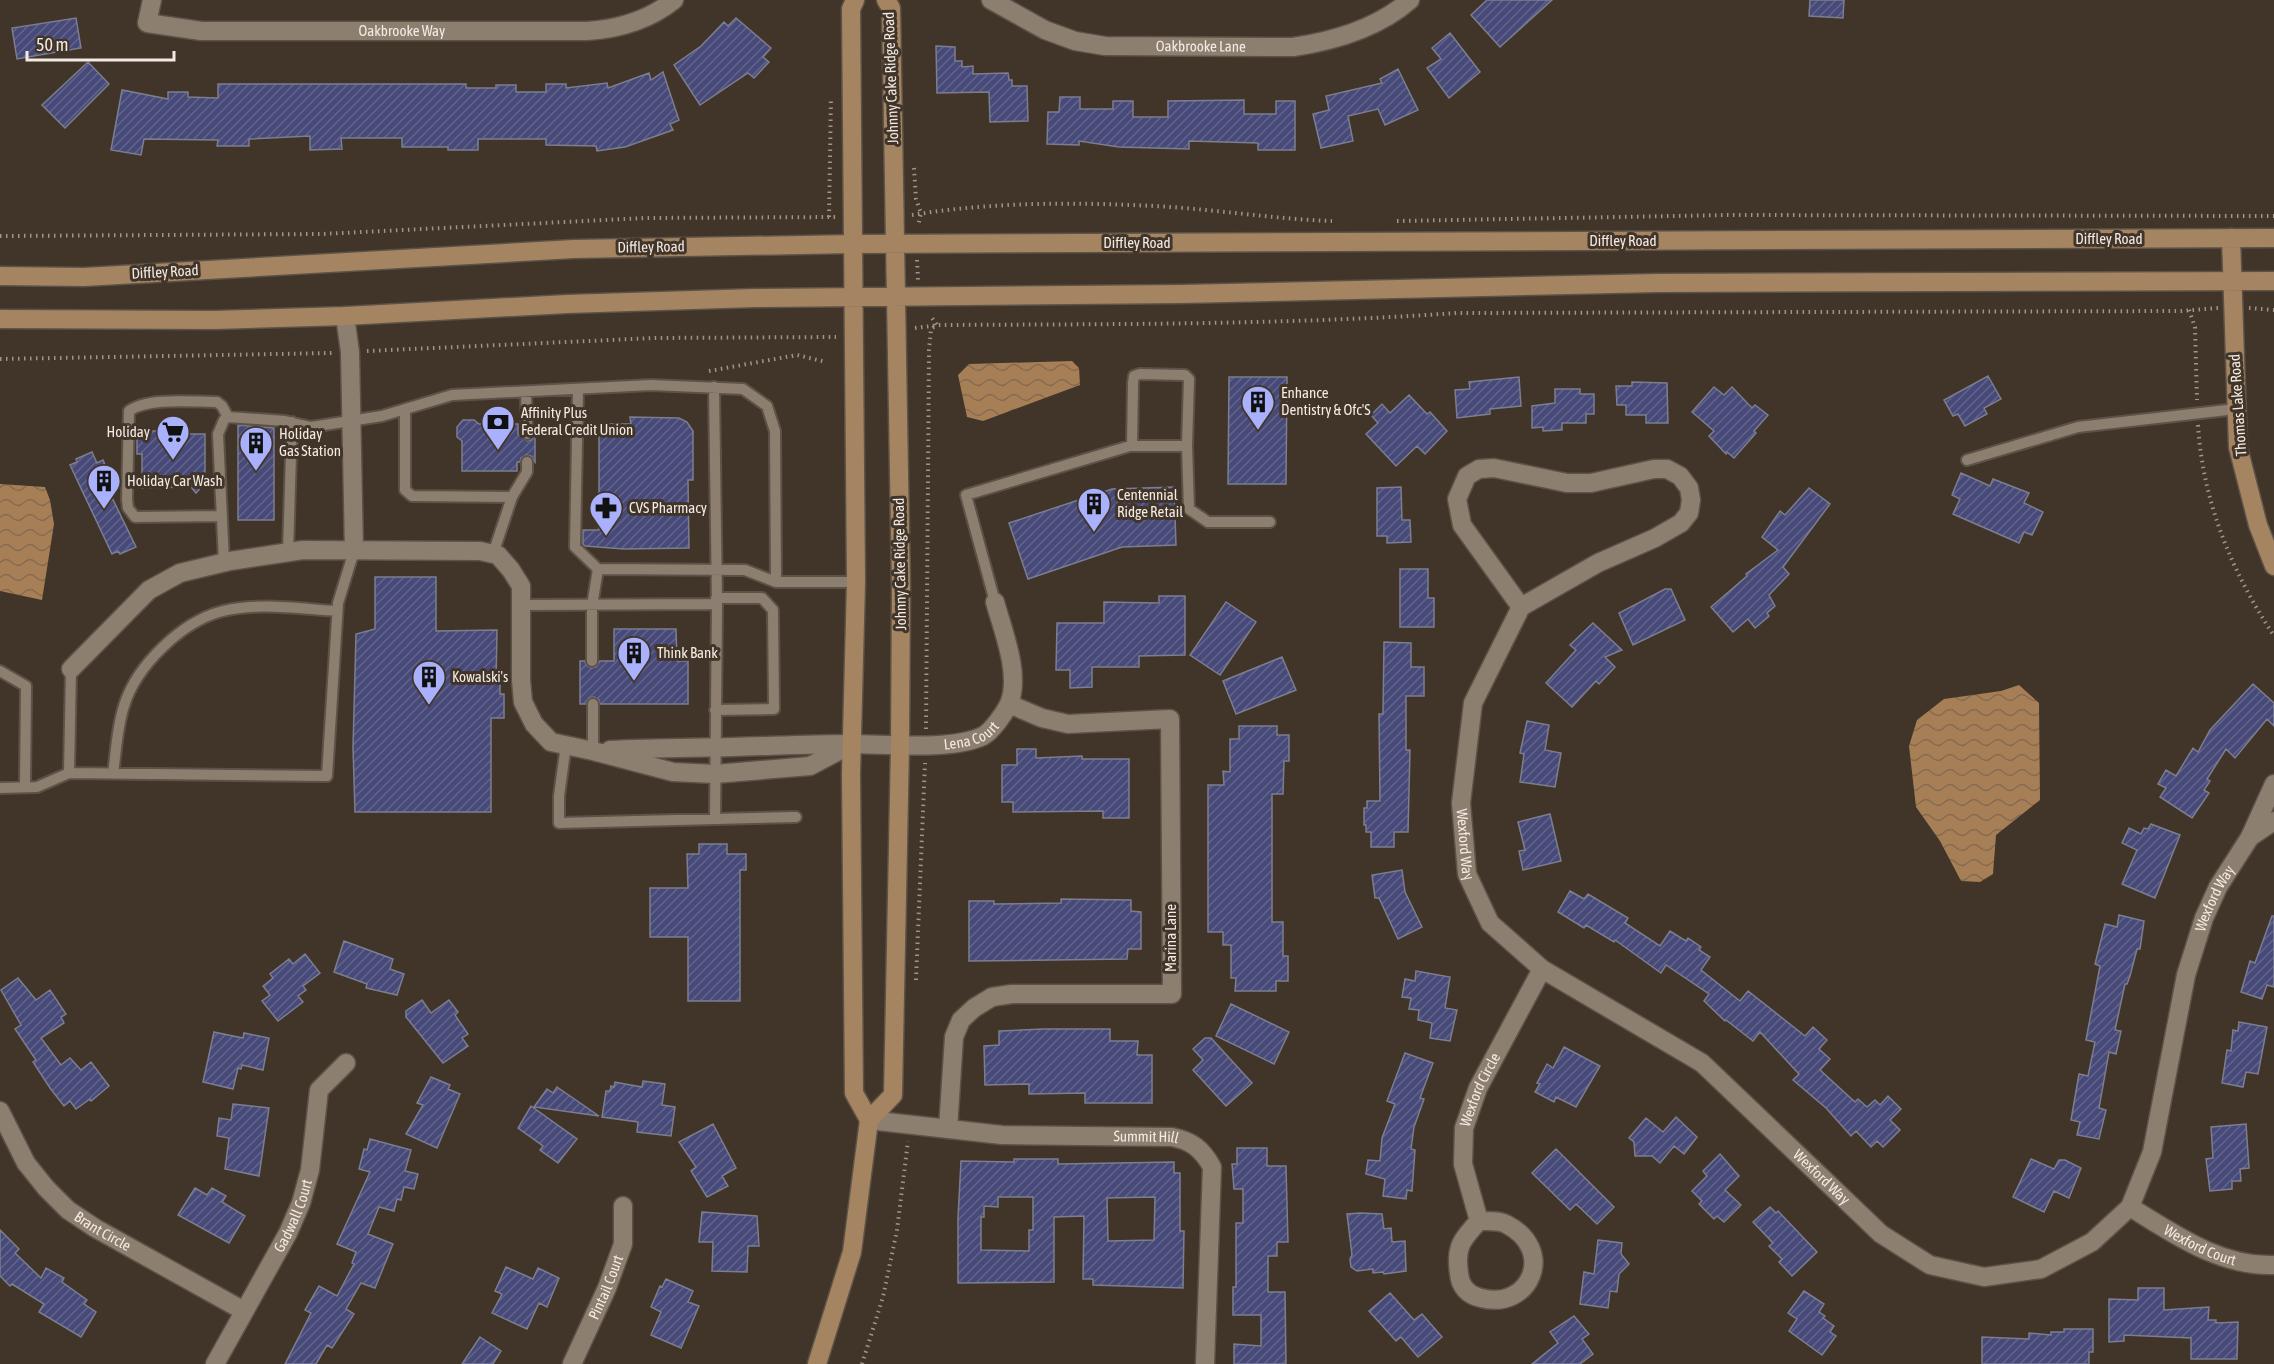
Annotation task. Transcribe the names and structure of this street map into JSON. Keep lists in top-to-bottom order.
{
  "streets": {
    "main road": ["Johnny Cake Ridge Road", "Diffley Road", "Thomas Lake Road"],
    "street": [
      "Oakbrooke Way",
      "Oakbrooke Lane",
      "Lena Court",
      "Wexford Way",
      "Marina Lane",
      "Wexford Circle",
      "Summit Hill",
      "Gadwall Court",
      "Brant Circle",
      "Wexford Court",
      "Pintail Court"
    ]
  },
  "crossings": [
    ["Johnny Cake Ridge Road", "Diffley Road"],
    ["Johnny Cake Ridge Road", "Lena Court"],
    ["Johnny Cake Ridge Road", "Summit Hill"],
    ["Diffley Road", "Thomas Lake Road"],
    ["Lena Court", "Marina Lane"],
    ["Wexford Way", "Wexford Circle"],
    ["Wexford Way", "Wexford Court"],
    ["Marina Lane", "Summit Hill"],
    ["Gadwall Court", "Brant Circle"]
  ],
  "places": {
    "building": [
      "Enhance Dentistry & Ofc'S",
      "Holiday Gas Station",
      "Holiday Car Wash",
      "Centennial Ridge Retail",
      "Think Bank",
      "Kowalski's"
    ],
    "bank": ["Affinity Plus Federal Credit Union"],
    "supermarket": ["Holiday"],
    "pharmacy": ["CVS Pharmacy"]
  },
  "scale_bar": "50 m"
}
